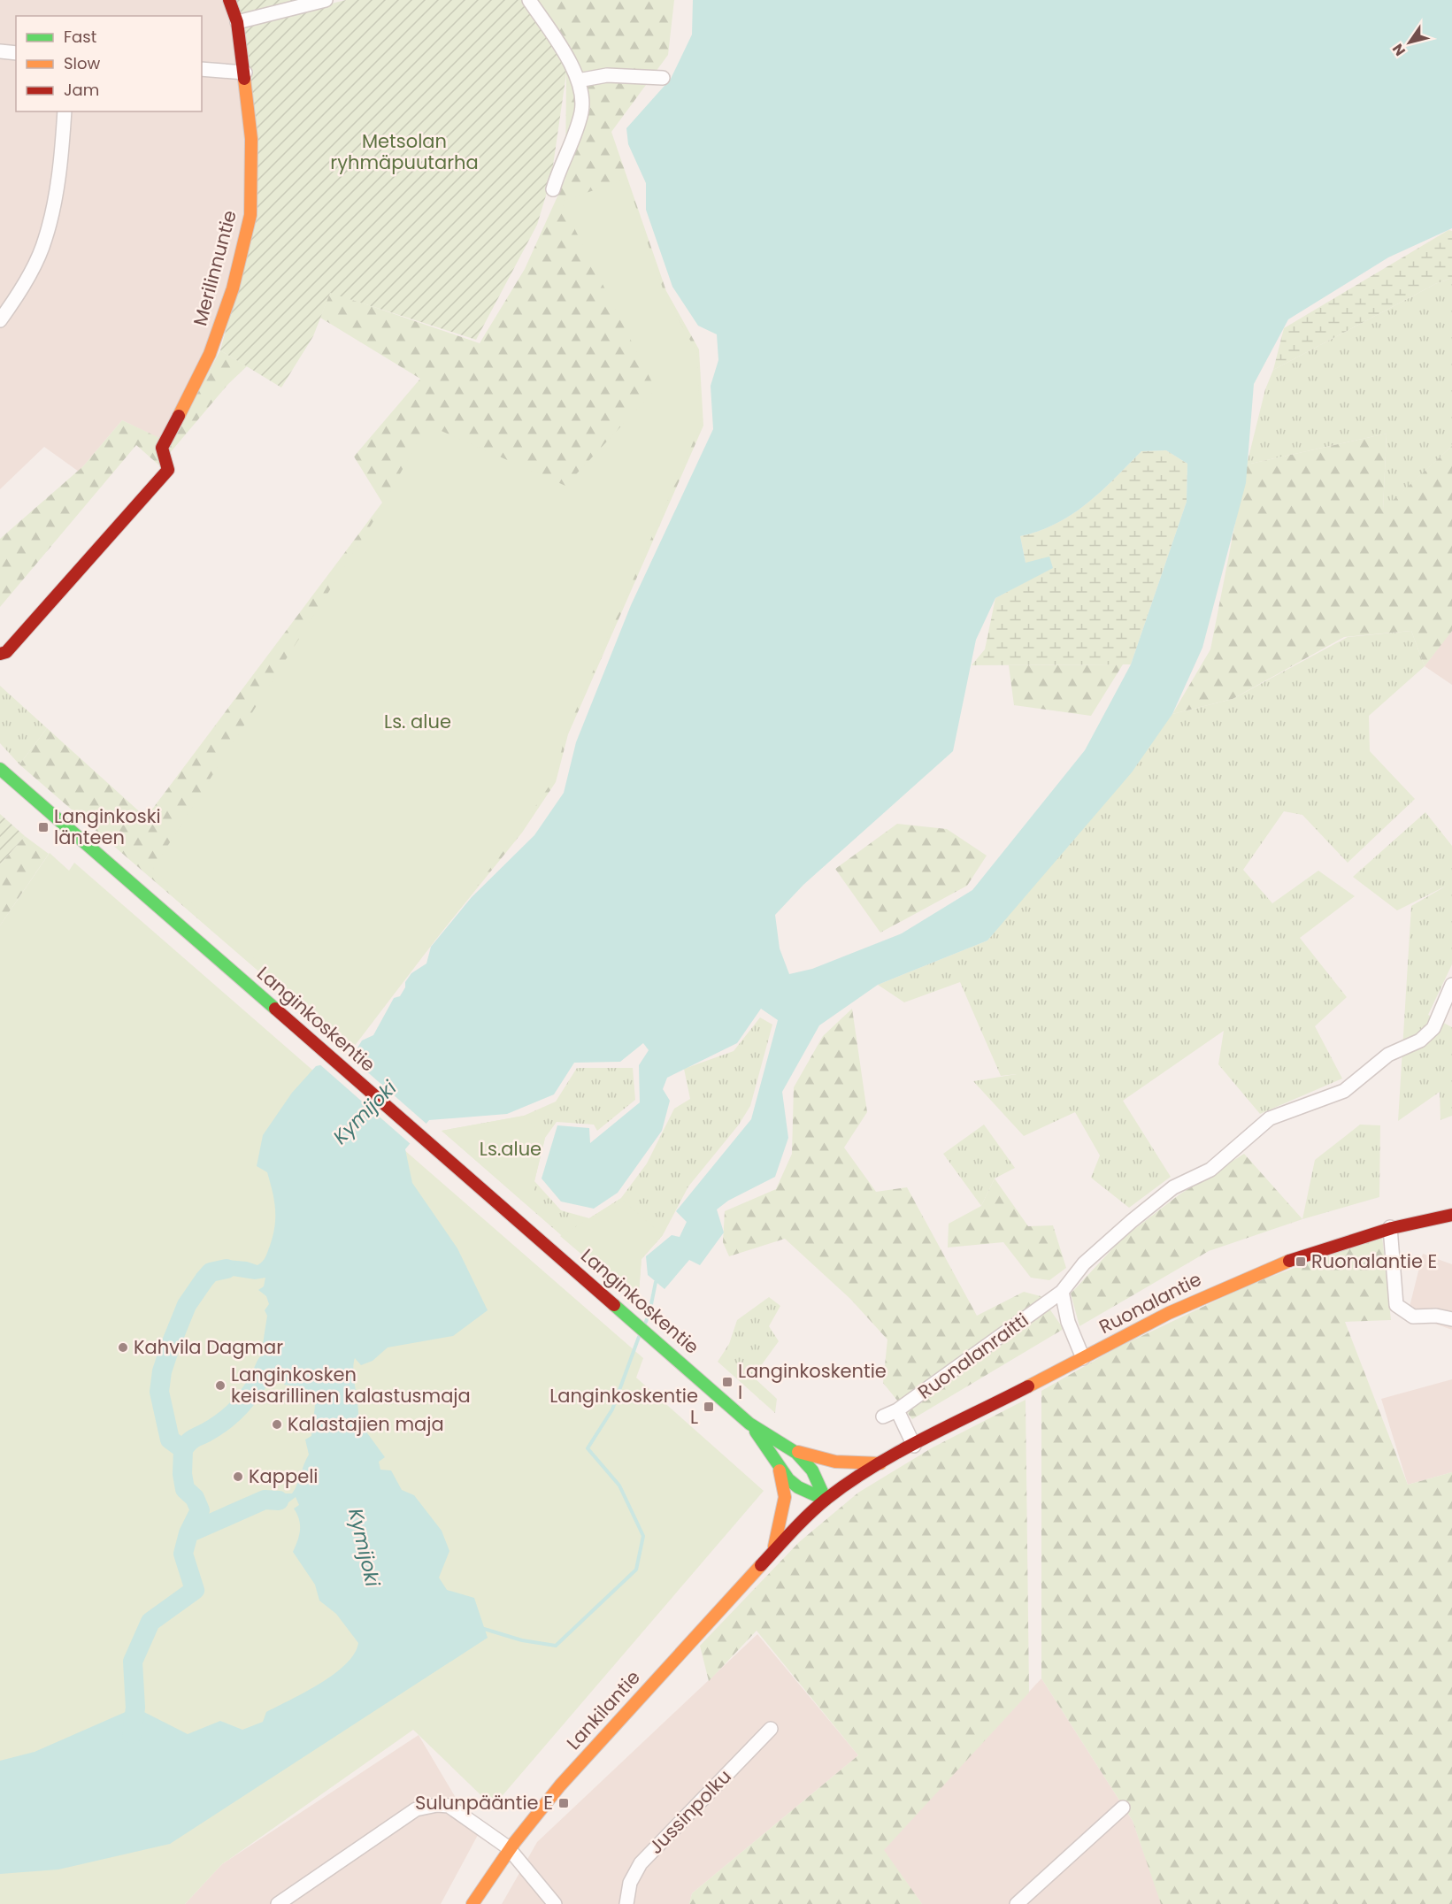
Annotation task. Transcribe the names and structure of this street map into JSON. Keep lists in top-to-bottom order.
{
  "streets": {
    "street": [
      "Merilinnuntie",
      "Langinkoskentie",
      "Ruonalantie",
      "Ruonalanraitti",
      "Lankilantie",
      "Jussinpolku"
    ]
  },
  "crossings": [
    ["Langinkoskentie", "Ruonalantie"],
    ["Langinkoskentie", "Lankilantie"],
    ["Ruonalantie", "Lankilantie"]
  ],
  "water": ["Kymijoki"],
  "parks": ["Metsolan ryhmäpuutarha", "Ls. alue", "Ls.alue"],
  "places": {
    "transit": [
      "Langinkoski länteen",
      "Ruonalantie E",
      "Langinkoskentie I",
      "Langinkoskentie L",
      "Sulunpääntie E"
    ],
    "other": [
      "Kahvila Dagmar",
      "Langinkosken keisarillinen kalastusmaja",
      "Kalastajien maja",
      "Kappeli"
    ]
  },
  "legend": ["Fast", "Slow", "Jam"],
  "north": "bottom left"
}
